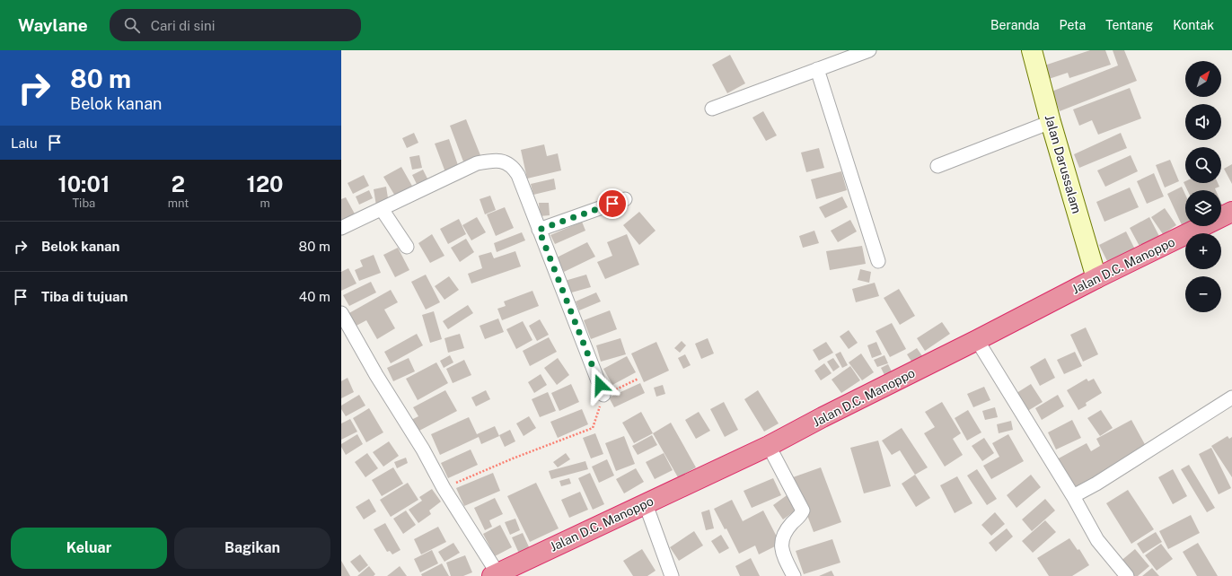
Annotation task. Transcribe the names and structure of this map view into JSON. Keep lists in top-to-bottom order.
{
  "streets": {
    "highway": ["Jalan D.C. Manoppo"],
    "street": ["Jalan Darussalam"]
  },
  "crossings": [
    ["Jalan Darussalam", "Jalan D.C. Manoppo"]
  ],
  "north": "top right",
  "page": {
    "header": "Waylane",
    "search": "Cari di sini",
    "nav": [
      "Beranda",
      "Peta",
      "Tentang",
      "Kontak"
    ],
    "turn": ["80 m", "Belok kanan"],
    "map_buttons": ["+", "−"],
    "then": "Lalu",
    "eta": [
      "10:01",
      "Tiba",
      "2",
      "mnt",
      "120",
      "m"
    ],
    "list": [
      {
        "name": "Belok kanan",
        "value": "80 m"
      },
      {
        "name": "Tiba di tujuan",
        "value": "40 m"
      }
    ],
    "buttons": ["Keluar", "Bagikan"]
  }
}
